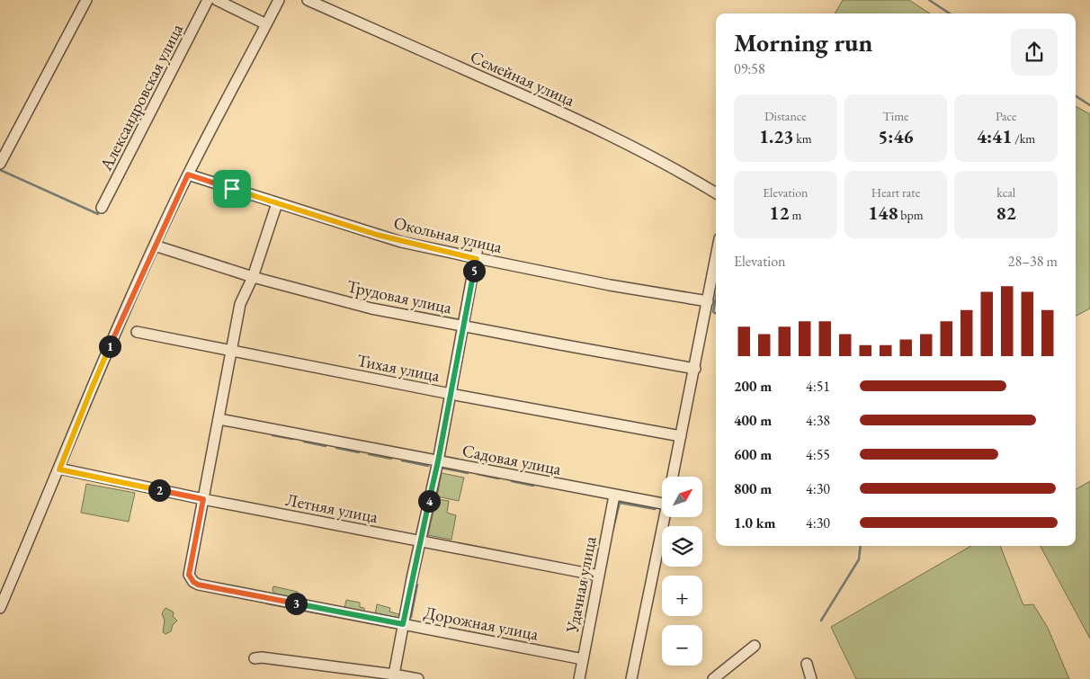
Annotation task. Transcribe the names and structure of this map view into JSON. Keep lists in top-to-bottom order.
{
  "streets": {
    "street": [
      "Семейная улица",
      "Александровская улица",
      "Окольная улица",
      "Трудовая улица",
      "Тихая улица",
      "Садовая улица",
      "Летняя улица",
      "Удачная улица",
      "Дорожная улица"
    ]
  },
  "crossings": [
    ["Окольная улица", "Дорожная улица"],
    ["Трудовая улица", "Дорожная улица"],
    ["Тихая улица", "Дорожная улица"],
    ["Садовая улица", "Удачная улица"],
    ["Садовая улица", "Дорожная улица"],
    ["Летняя улица", "Удачная улица"],
    ["Летняя улица", "Дорожная улица"],
    ["Удачная улица", "Дорожная улица"]
  ],
  "north": "top right",
  "page": {
    "heading": ["Morning run", "09:58"],
    "stats": [
      ["Distance", "1.23 km"],
      ["Time", "5:46"],
      ["Pace", "4:41 /km"],
      ["Elevation", "12 m"],
      ["Heart rate", "148 bpm"],
      ["kcal", "82"]
    ],
    "chart": ["Elevation", "28–38 m"],
    "pins": [
      "5",
      "1",
      "2",
      "4",
      "3"
    ],
    "list": [
      {
        "name": "200 m",
        "note": "4:51"
      },
      {
        "name": "400 m",
        "note": "4:38"
      },
      {
        "name": "600 m",
        "note": "4:55"
      },
      {
        "name": "800 m",
        "note": "4:30"
      },
      {
        "name": "1.0 km",
        "note": "4:30"
      }
    ],
    "map_buttons": ["+", "−"]
  }
}
